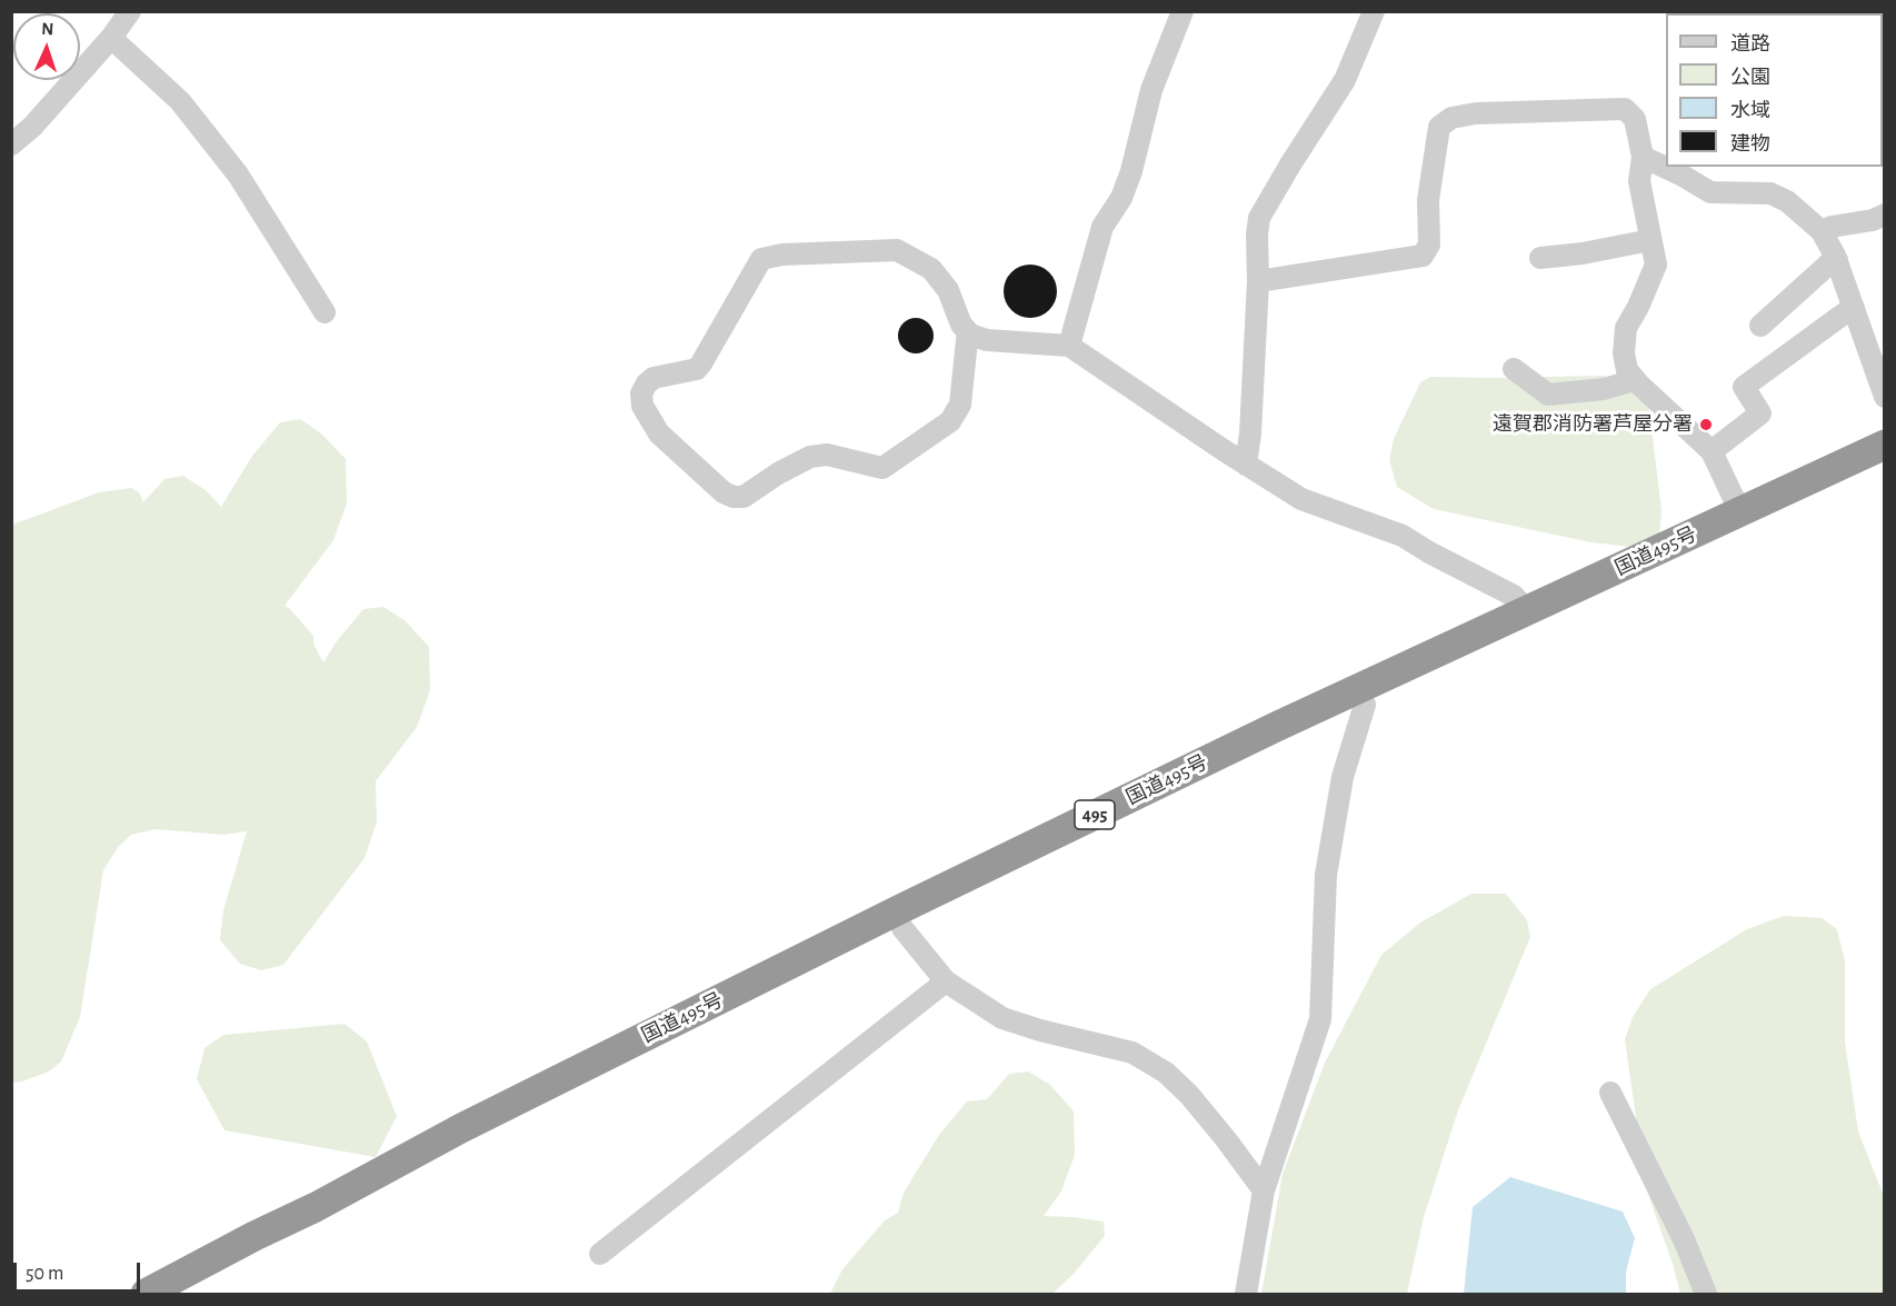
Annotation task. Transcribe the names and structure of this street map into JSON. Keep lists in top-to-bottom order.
{
  "streets": {
    "highway": ["国道495号", "495"]
  },
  "places": ["遠賀郡消防署芦屋分署"],
  "legend": [
    "道路",
    "公園",
    "水域",
    "建物"
  ],
  "scale_bar": "50 m",
  "north": "top"
}
